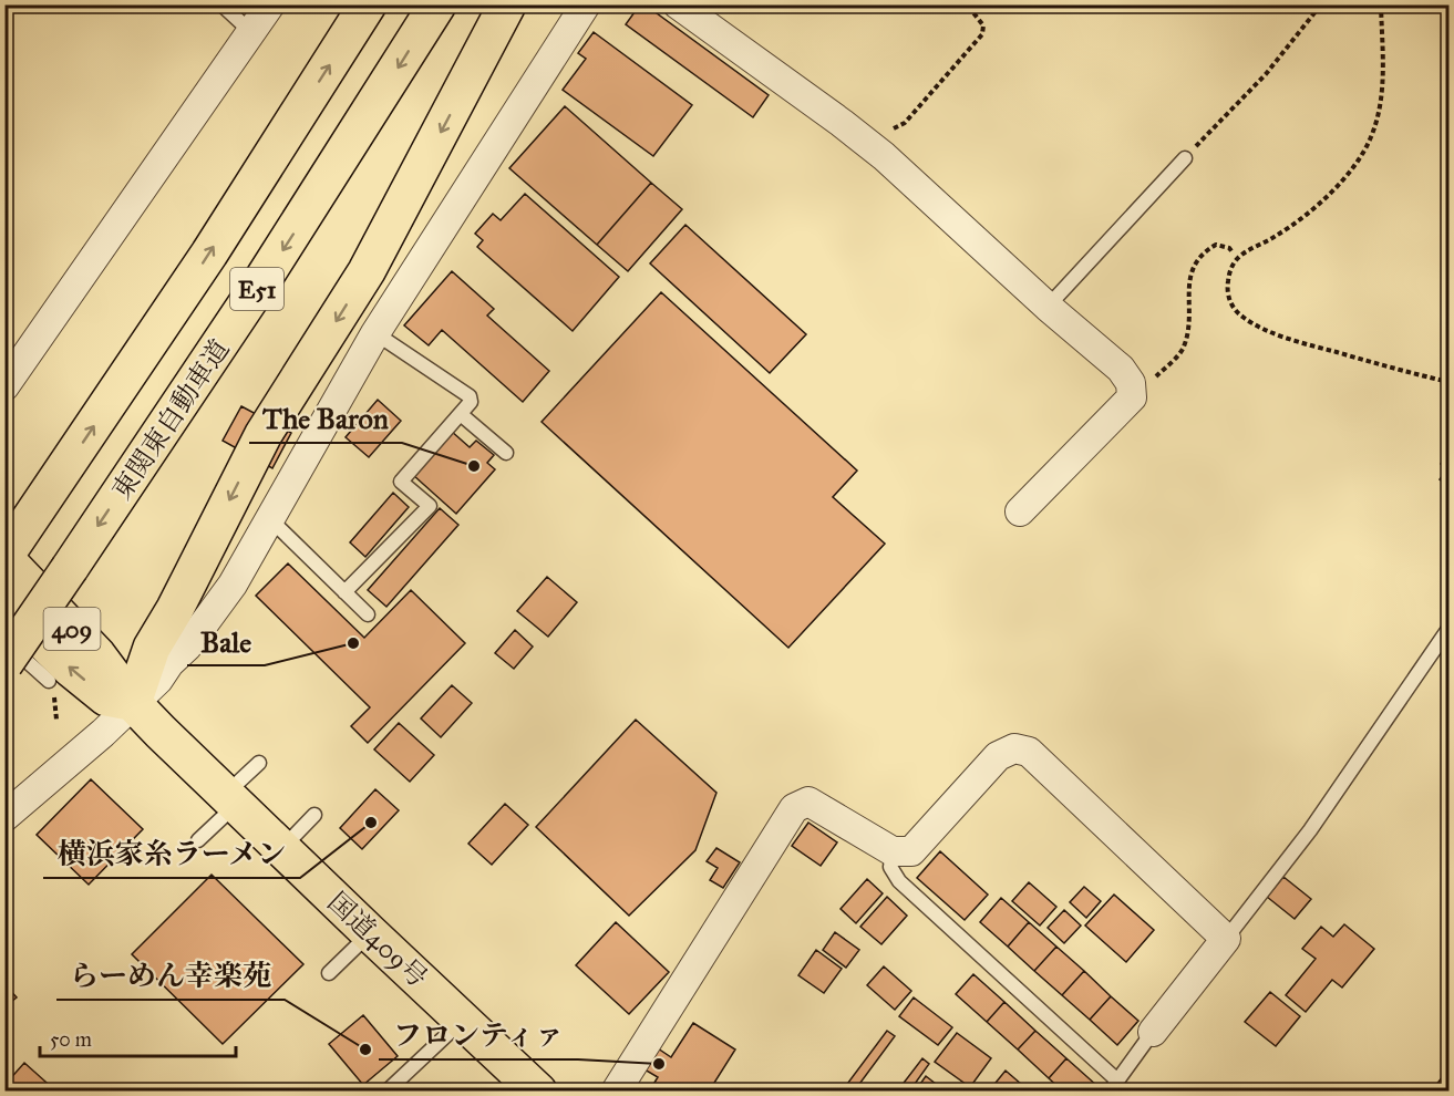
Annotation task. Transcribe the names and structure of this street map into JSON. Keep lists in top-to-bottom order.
{
  "streets": {
    "highway": [
      "E51",
      "東関東自動車道",
      "409",
      "国道409号"
    ]
  },
  "crossings": [
    ["E51", "国道409号"]
  ],
  "places": [
    "The Baron",
    "Bale",
    "横浜家糸ラーメン",
    "らーめん幸楽苑",
    "フロンティァ"
  ],
  "scale_bar": "50 m"
}
